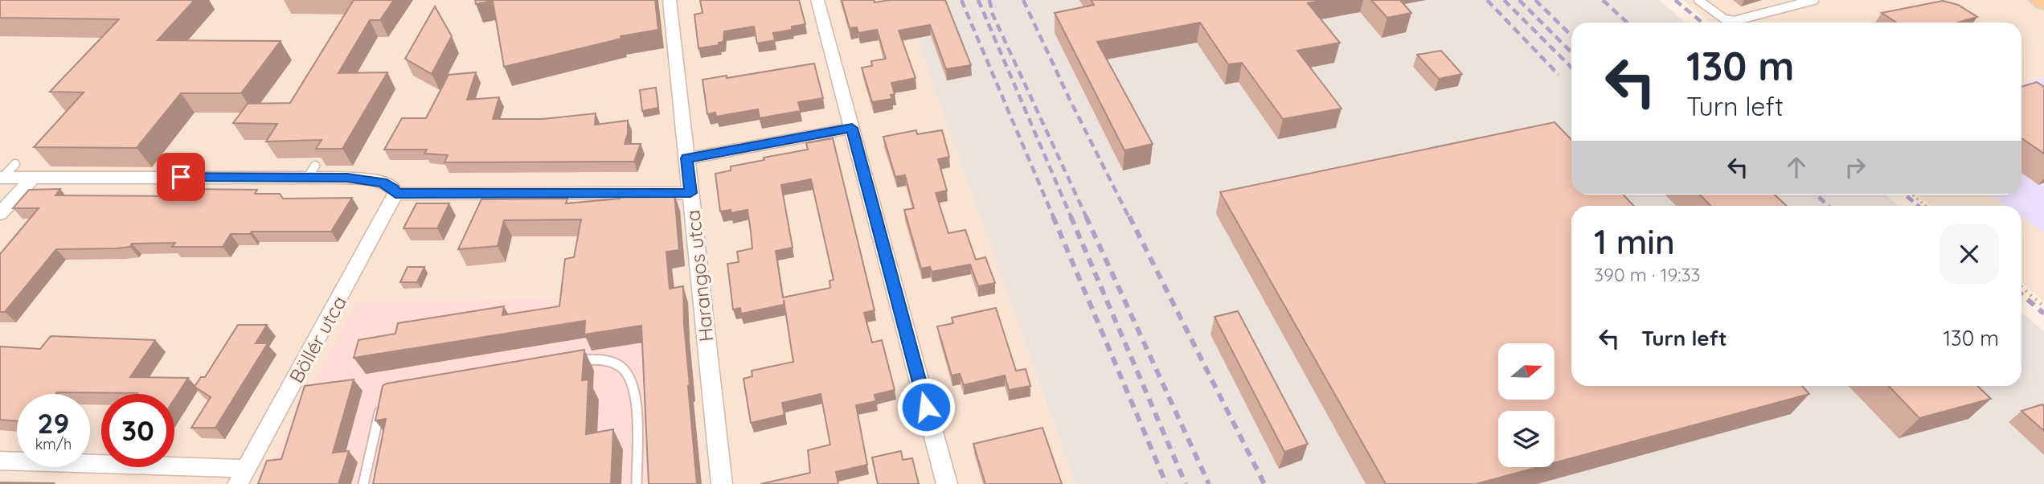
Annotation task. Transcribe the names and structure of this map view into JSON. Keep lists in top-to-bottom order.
{
  "streets": {
    "street": ["Harangos utca", "Böllér utca"]
  },
  "north": "right",
  "page": {
    "turn": ["130 m", "Turn left"],
    "heading": ["1 min", "390 m · 19:33"],
    "list": [
      {
        "name": "Turn left",
        "value": "130 m"
      }
    ],
    "speed": "29 km/h",
    "limit": "30"
  }
}
